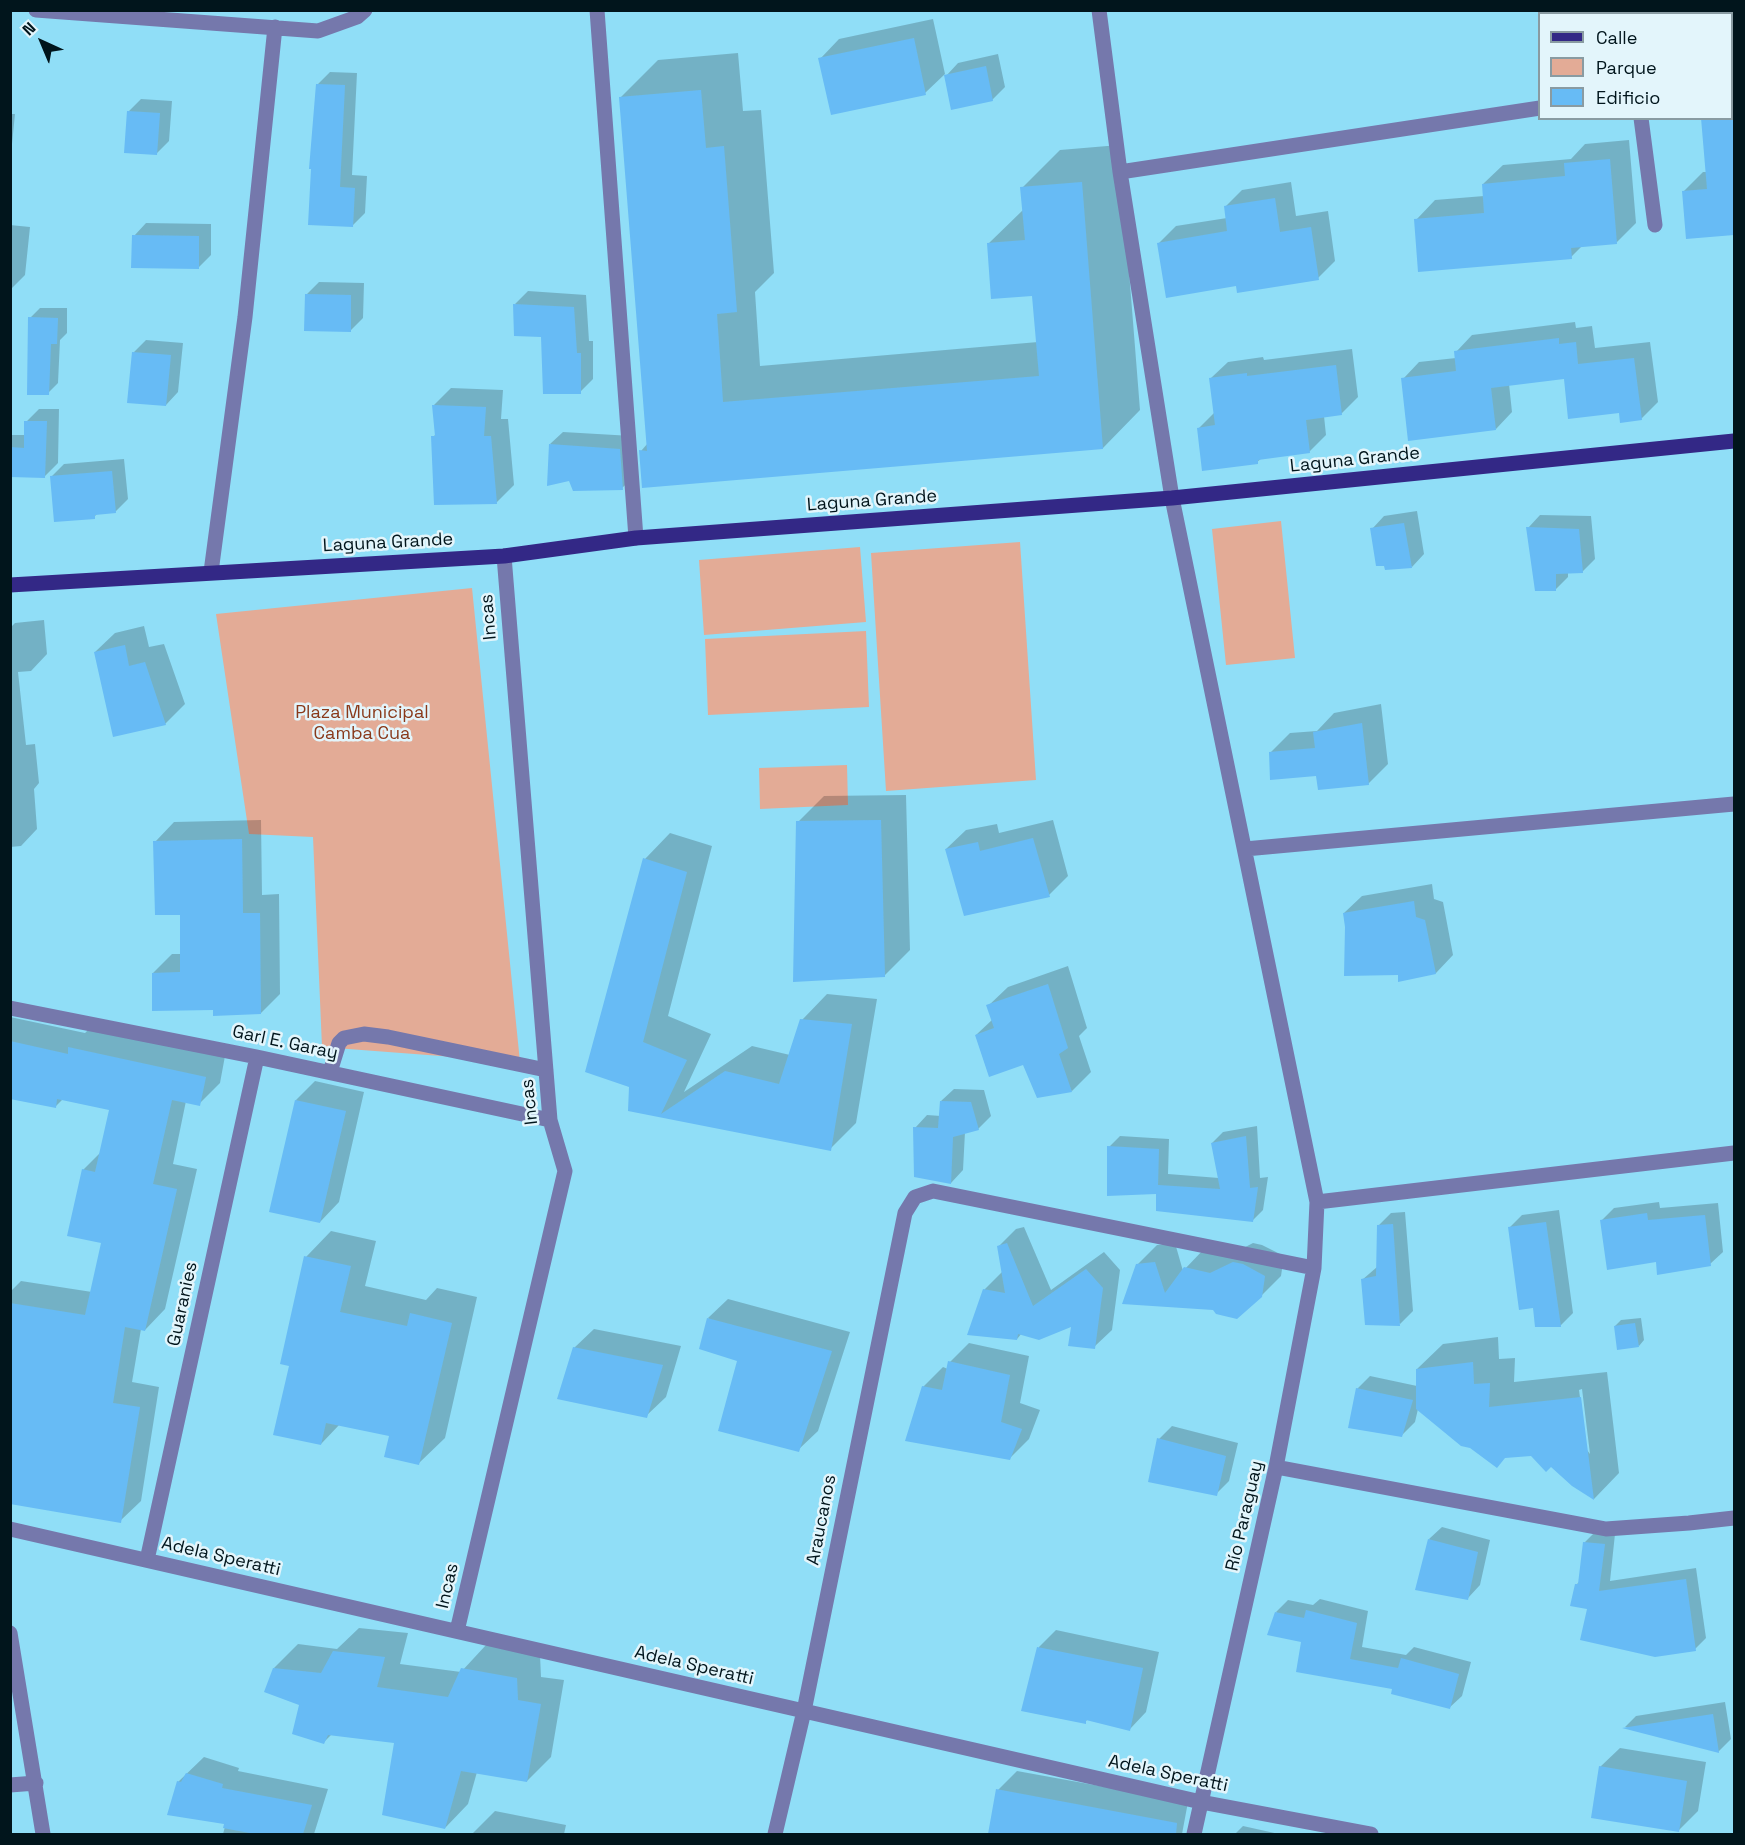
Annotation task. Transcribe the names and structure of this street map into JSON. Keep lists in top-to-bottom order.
{
  "streets": {
    "main road": ["Laguna Grande"],
    "street": [
      "Incas",
      "Garl E. Garay",
      "Guaranies",
      "Río Paraguay",
      "Araucanos",
      "Adela Speratti"
    ]
  },
  "crossings": [
    ["Laguna Grande", "Incas"],
    ["Laguna Grande", "Río Paraguay"],
    ["Incas", "Garl E. Garay"],
    ["Incas", "Adela Speratti"],
    ["Garl E. Garay", "Guaranies"],
    ["Guaranies", "Adela Speratti"],
    ["Río Paraguay", "Araucanos"],
    ["Río Paraguay", "Adela Speratti"],
    ["Araucanos", "Adela Speratti"]
  ],
  "parks": ["Plaza Municipal Camba Cua"],
  "legend": ["Calle", "Parque", "Edificio"],
  "north": "top left"
}
